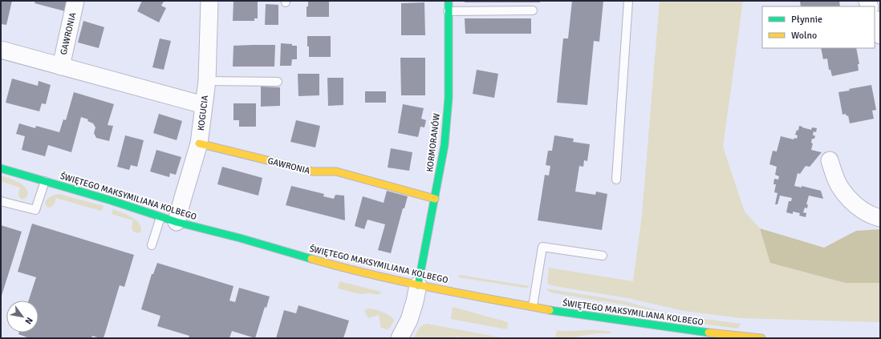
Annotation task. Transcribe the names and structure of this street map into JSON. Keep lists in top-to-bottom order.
{
  "streets": {
    "main road": ["GAWRONIA", "KORMORANÓW", "ŚWIĘTEGO MAKSYMILIANA KOLBEGO"],
    "street": ["KOGUCIA"]
  },
  "crossings": [
    ["GAWRONIA", "KOGUCIA"],
    ["GAWRONIA", "KORMORANÓW"],
    ["KOGUCIA", "ŚWIĘTEGO MAKSYMILIANA KOLBEGO"],
    ["KORMORANÓW", "ŚWIĘTEGO MAKSYMILIANA KOLBEGO"]
  ],
  "legend": ["Płynnie", "Wolno"],
  "north": "bottom right"
}
